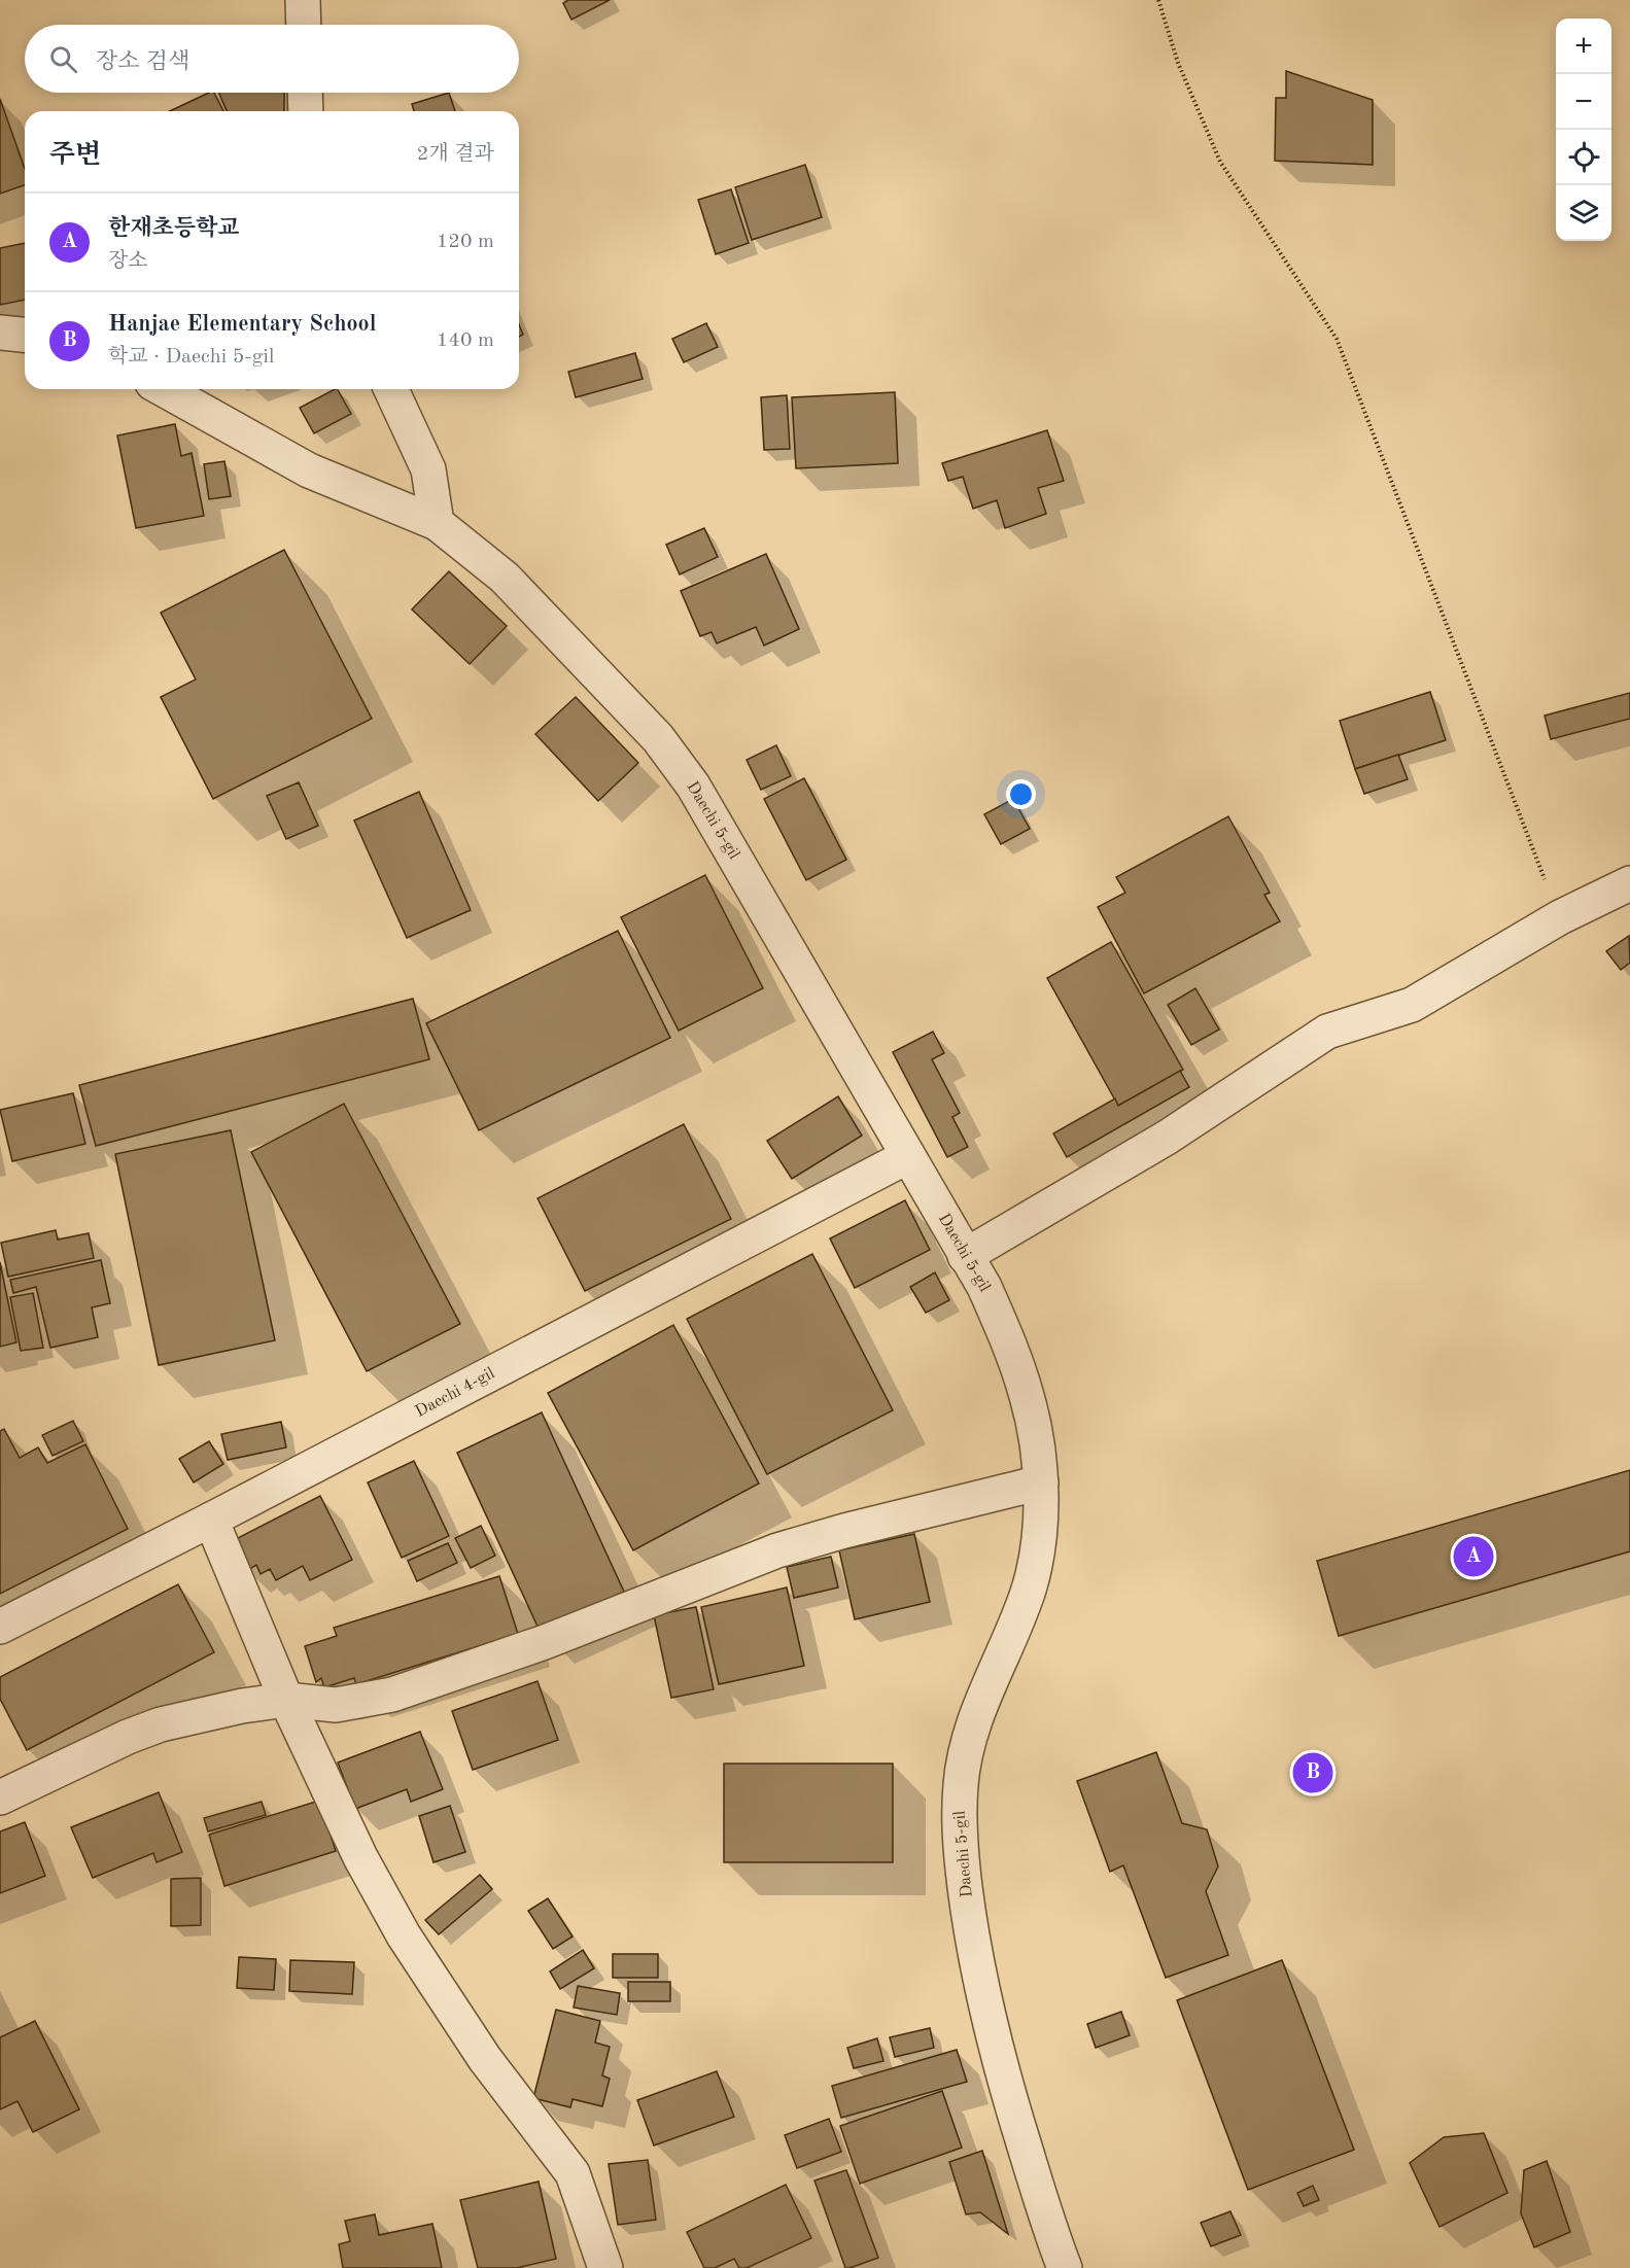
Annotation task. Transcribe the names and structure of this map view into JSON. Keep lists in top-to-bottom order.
{
  "streets": {
    "street": ["Daechi 5-gil", "Daechi 4-gil"]
  },
  "crossings": [
    ["Daechi 5-gil", "Daechi 4-gil"]
  ],
  "page": {
    "map_buttons": ["+", "−"],
    "search": "장소 검색",
    "heading": ["주변", "2개 결과"],
    "list": [
      {
        "mark": "A",
        "name": "한재초등학교",
        "note": "장소",
        "value": "120 m"
      },
      {
        "mark": "B",
        "name": "Hanjae Elementary School",
        "note": "학교 · Daechi 5-gil",
        "value": "140 m"
      }
    ],
    "pins": ["A", "B"]
  }
}
